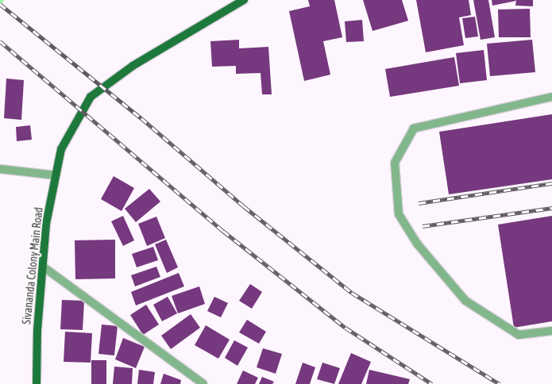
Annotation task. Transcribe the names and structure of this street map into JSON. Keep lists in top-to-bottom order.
{
  "streets": {
    "main road": ["Sivananda Colony Main Road"]
  }
}
